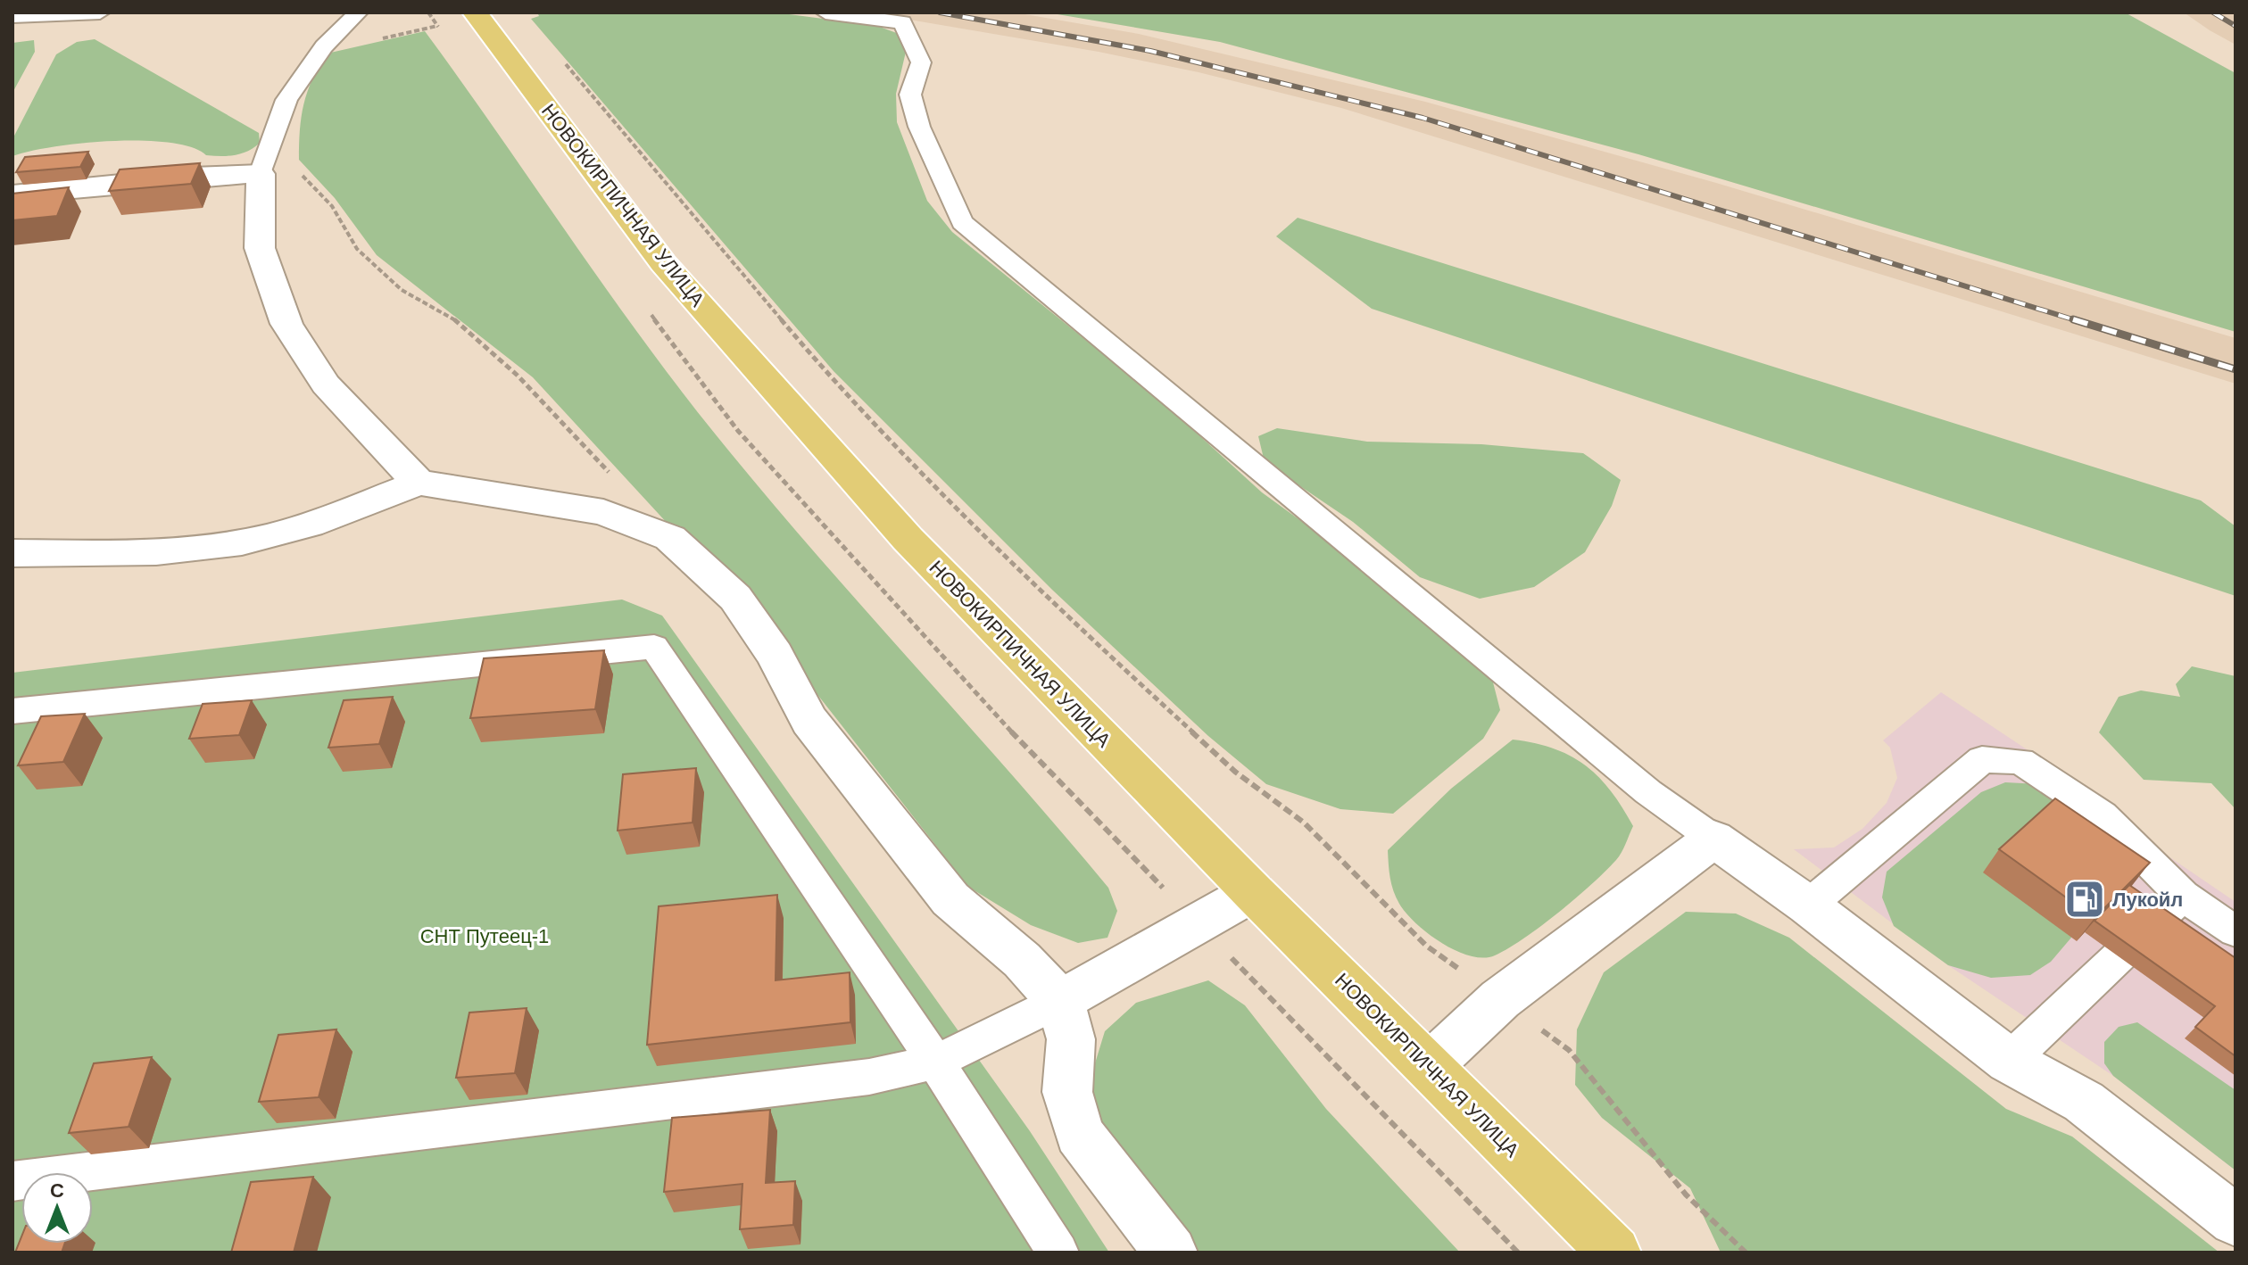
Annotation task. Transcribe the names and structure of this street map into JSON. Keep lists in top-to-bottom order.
{
  "streets": {
    "main road": ["НОВОКИРПИЧНАЯ УЛИЦА"]
  },
  "parks": ["СНТ Путеец-1"],
  "places": {
    "fuel station": ["Лукойл"]
  },
  "north": "top"
}
